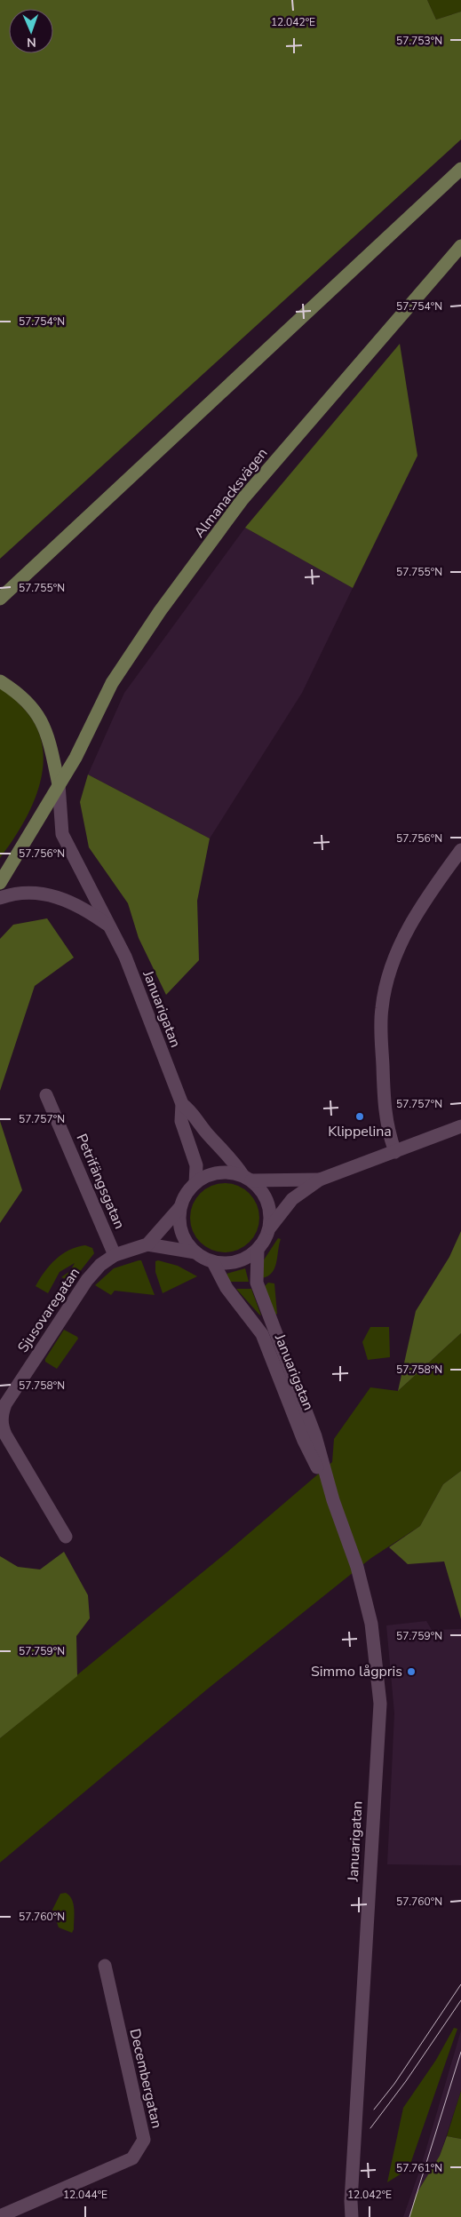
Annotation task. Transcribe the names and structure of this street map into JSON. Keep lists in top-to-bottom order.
{
  "streets": {
    "main road": ["Almanacksvägen"],
    "street": [
      "Januarigatan",
      "Petrifängsgatan",
      "Sjusovaregatan",
      "Decembergatan"
    ]
  },
  "crossings": [
    ["Almanacksvägen", "Januarigatan"],
    ["Januarigatan", "Sjusovaregatan"],
    ["Petrifängsgatan", "Sjusovaregatan"]
  ],
  "places": ["Klippelina", "Simmo lågpris"],
  "north": "bottom",
  "coordinates": [
    "12.042°E",
    "57.753°N",
    "57.754°N",
    "57.755°N",
    "57.756°N",
    "57.757°N",
    "57.758°N",
    "57.759°N",
    "57.760°N",
    "57.761°N",
    "12.044°E"
  ]
}
